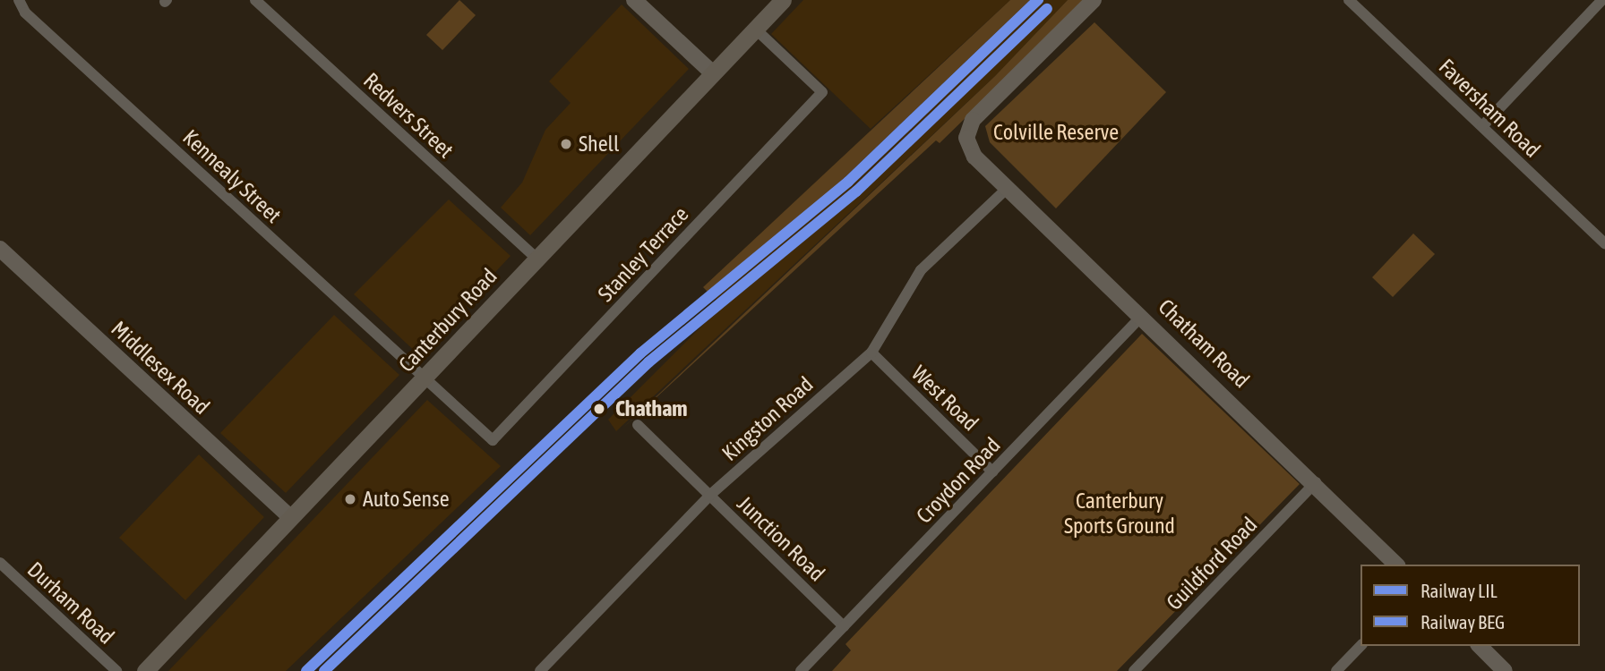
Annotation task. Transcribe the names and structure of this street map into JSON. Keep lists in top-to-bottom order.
{
  "streets": {
    "main road": ["Canterbury Road"],
    "street": [
      "Faversham Road",
      "Redvers Street",
      "Kennealy Street",
      "Stanley Terrace",
      "Chatham Road",
      "Middlesex Road",
      "West Road",
      "Kingston Road",
      "Croydon Road",
      "Junction Road",
      "Guildford Road",
      "Durham Road"
    ]
  },
  "crossings": [
    ["Redvers Street", "Canterbury Road"],
    ["Kennealy Street", "Stanley Terrace"],
    ["Kennealy Street", "Canterbury Road"],
    ["Stanley Terrace", "Canterbury Road"],
    ["Canterbury Road", "Middlesex Road"],
    ["Chatham Road", "Kingston Road"],
    ["Chatham Road", "Croydon Road"],
    ["Chatham Road", "Guildford Road"],
    ["West Road", "Kingston Road"],
    ["West Road", "Croydon Road"],
    ["Kingston Road", "Junction Road"],
    ["Croydon Road", "Junction Road"]
  ],
  "parks": ["Colville Reserve", "Canterbury Sports Ground"],
  "places": ["Shell", "Chatham", "Auto Sense"],
  "lines": ["rail line LIL", "rail line BEG"],
  "legend": ["Railway LIL", "Railway BEG"]
}
